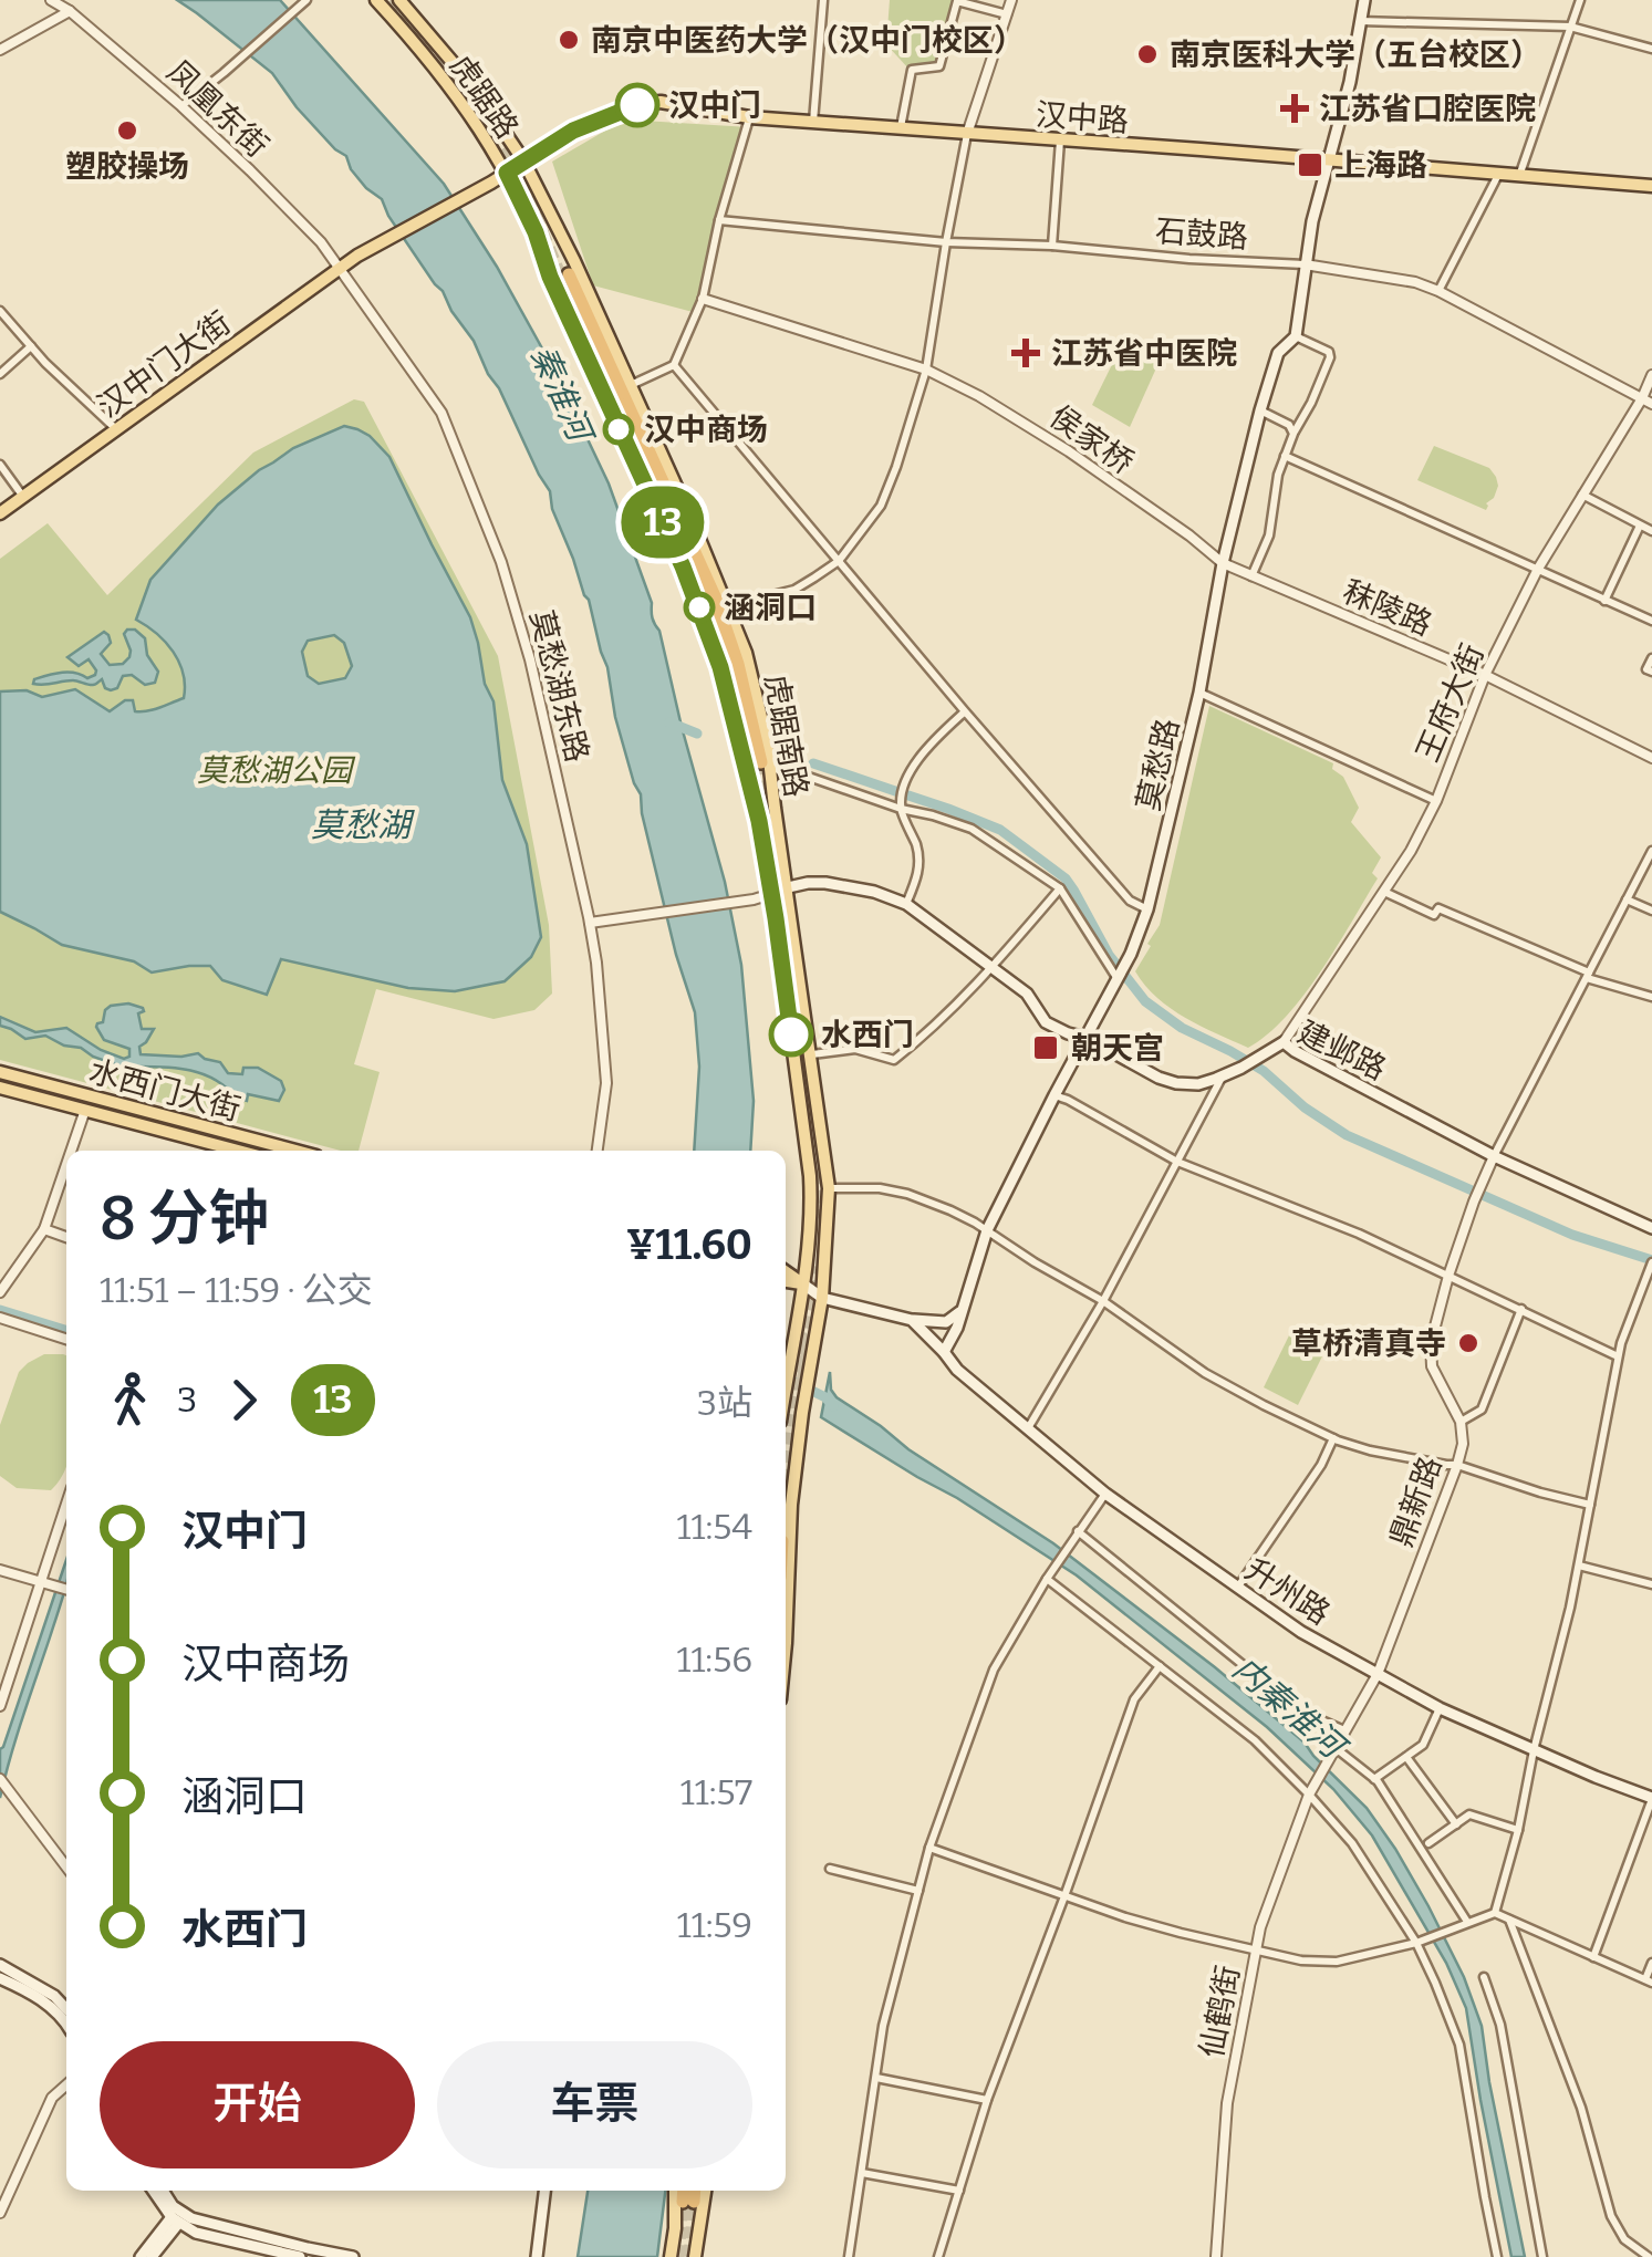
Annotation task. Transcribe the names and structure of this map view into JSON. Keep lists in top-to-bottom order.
{
  "streets": {
    "main road": [
      "虎踞路",
      "汉中路",
      "汉中门大街",
      "虎踞南路",
      "莫愁路",
      "建邺路",
      "水西门大街",
      "升州路"
    ],
    "street": [
      "凤凰东街",
      "石鼓路",
      "侯家桥",
      "秣陵路",
      "莫愁湖东路",
      "王府大街",
      "鼎新路",
      "仙鹤街"
    ]
  },
  "crossings": [
    ["虎踞路", "汉中路"],
    ["虎踞路", "汉中门大街"],
    ["虎踞路", "虎踞南路"],
    ["凤凰东街", "汉中门大街"],
    ["凤凰东街", "莫愁湖东路"],
    ["汉中路", "虎踞南路"],
    ["汉中路", "莫愁路"],
    ["石鼓路", "王府大街"],
    ["石鼓路", "莫愁路"],
    ["汉中门大街", "莫愁湖东路"],
    ["汉中门大街", "虎踞南路"],
    ["侯家桥", "秣陵路"],
    ["侯家桥", "莫愁路"],
    ["秣陵路", "王府大街"],
    ["秣陵路", "莫愁路"],
    ["王府大街", "建邺路"],
    ["虎踞南路", "建邺路"],
    ["莫愁路", "建邺路"],
    ["莫愁路", "升州路"],
    ["建邺路", "鼎新路"],
    ["鼎新路", "升州路"]
  ],
  "water": ["秦淮河", "莫愁湖", "内秦淮河"],
  "parks": ["莫愁湖公园"],
  "places": {
    "other": [
      "南京中医药大学（汉中门校区）",
      "南京医科大学（五台校区）",
      "汉中门",
      "塑胶操场",
      "汉中商场",
      "涵洞口",
      "水西门",
      "草桥清真寺"
    ],
    "health": ["江苏省口腔医院", "江苏省中医院"],
    "transit": ["上海路", "朝天宫"]
  },
  "lines": ["bus line 13"],
  "page": {
    "on_map": "13",
    "heading": ["8 分钟", "11:51 – 11:59 · 公交", "¥11.60"],
    "legs": ["3", "13", "3站"],
    "list": [
      {
        "name": "汉中门",
        "value": "11:54"
      },
      {
        "name": "汉中商场",
        "value": "11:56"
      },
      {
        "name": "涵洞口",
        "value": "11:57"
      },
      {
        "name": "水西门",
        "value": "11:59"
      }
    ],
    "buttons": ["开始", "车票"]
  }
}
